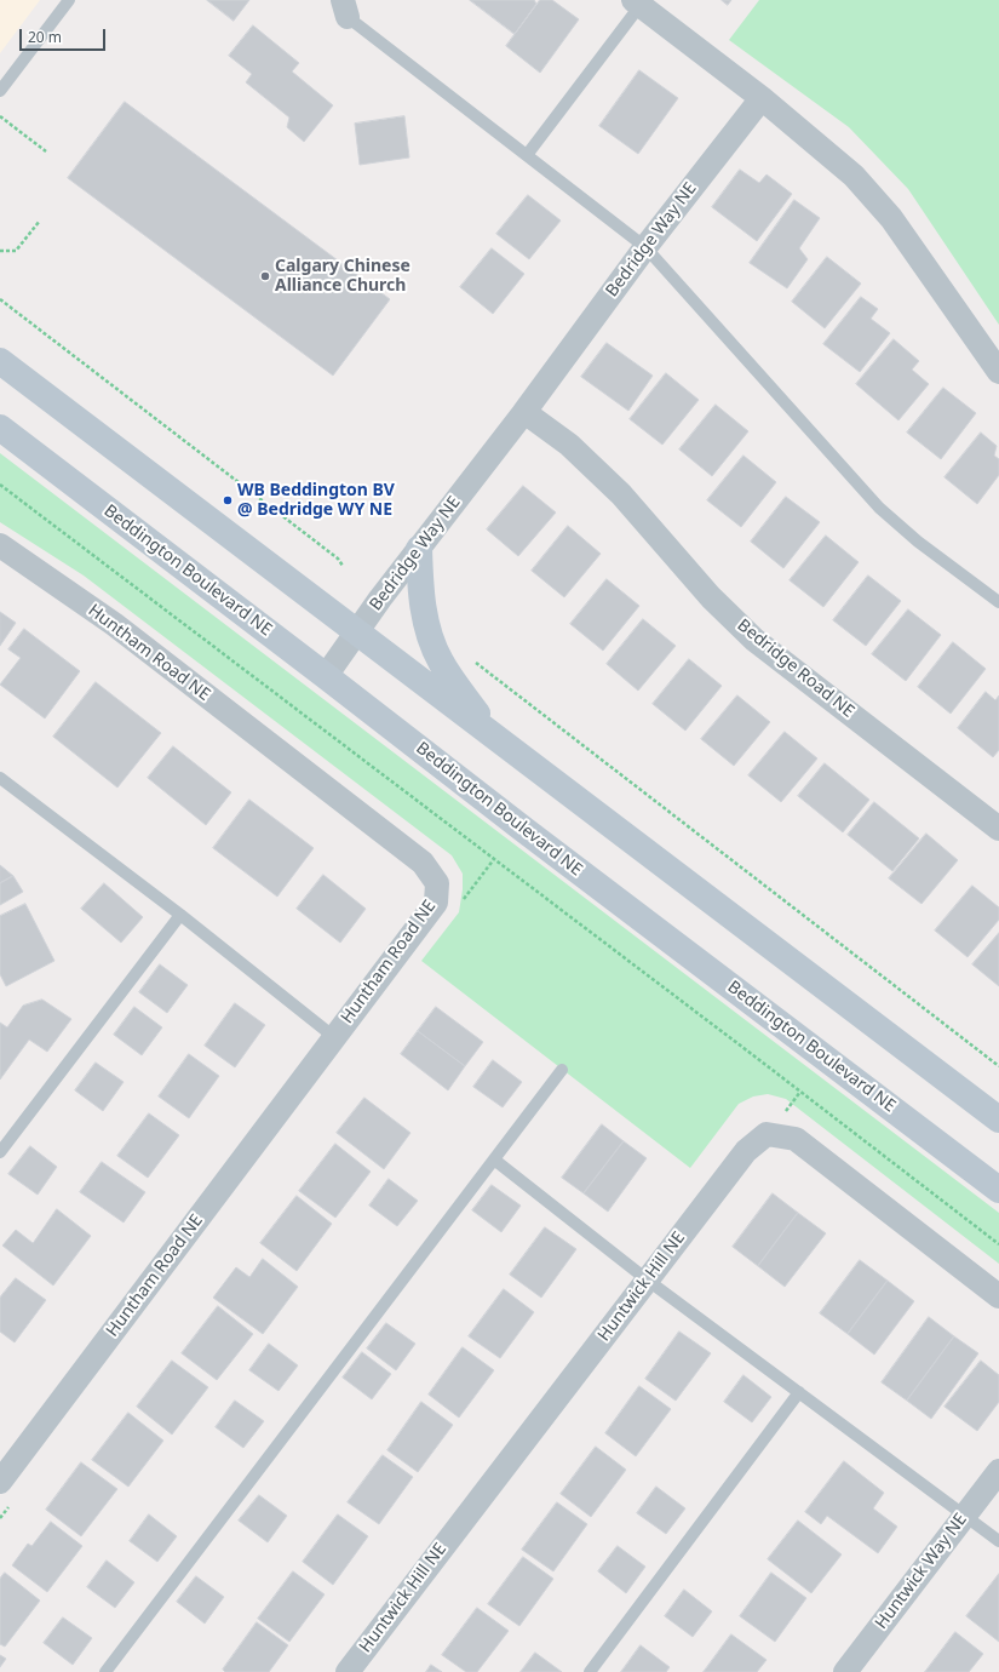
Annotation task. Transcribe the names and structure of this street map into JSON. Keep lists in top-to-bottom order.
{
  "streets": {
    "main road": ["Beddington Boulevard NE"],
    "street": [
      "Bedridge Way NE",
      "Huntham Road NE",
      "Bedridge Road NE",
      "Huntwick Hill NE",
      "Huntwick Way NE"
    ]
  },
  "crossings": [
    ["Bedridge Way NE", "Beddington Boulevard NE"],
    ["Bedridge Way NE", "Bedridge Road NE"]
  ],
  "places": ["Calgary Chinese Alliance Church", "WB Beddington BV @ Bedridge WY NE"],
  "scale_bar": "20 m"
}
